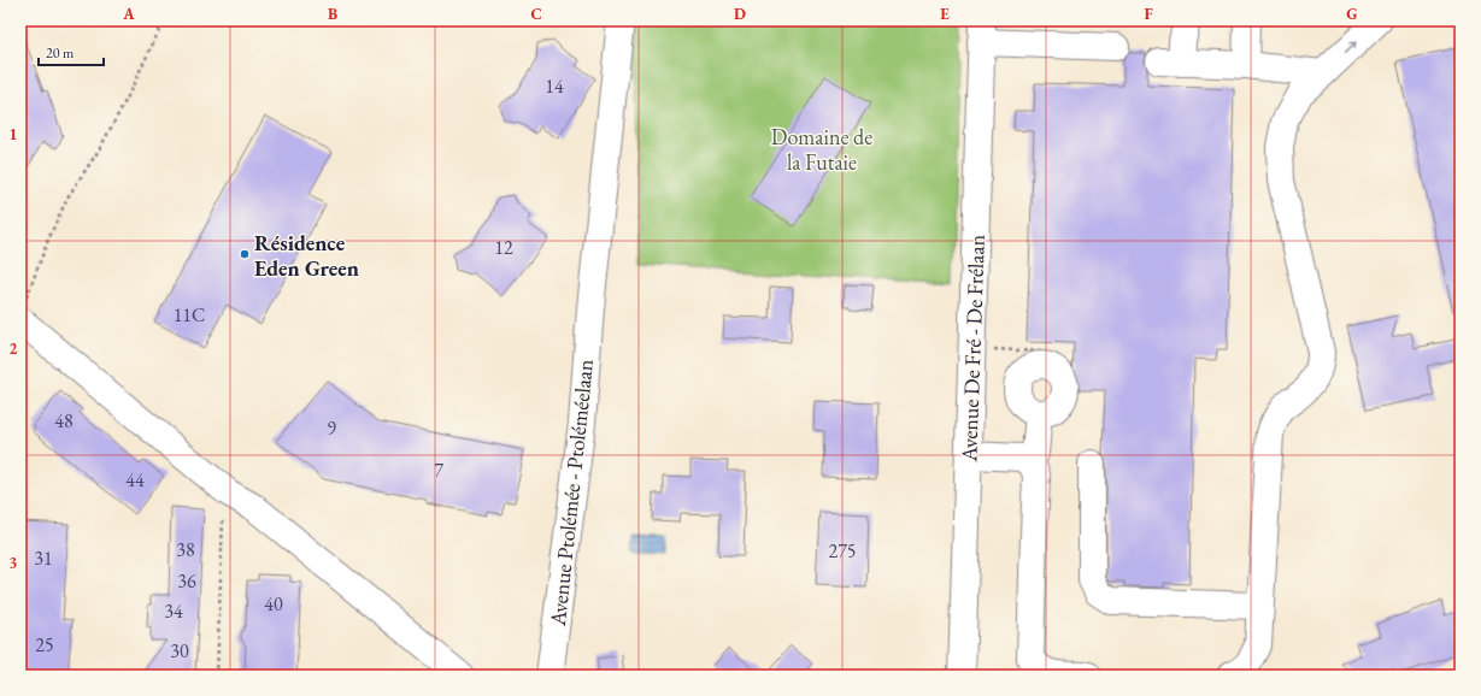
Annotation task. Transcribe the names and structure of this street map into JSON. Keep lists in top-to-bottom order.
{
  "streets": {
    "street": ["Avenue De Fré - De Frélaan", "Avenue Ptolémée - Ptoléméelaan"]
  },
  "parks": ["Domaine de la Futaie"],
  "places": ["Résidence Eden Green"],
  "house_numbers": [
    "14",
    "12",
    "11C",
    "48",
    "9",
    "7",
    "44",
    "38",
    "275",
    "31",
    "36",
    "40",
    "34",
    "25",
    "30"
  ],
  "scale_bar": "20 m",
  "grid": {
    "columns": [
      "A",
      "B",
      "C",
      "D",
      "E",
      "F",
      "G"
    ],
    "rows": ["1", "2", "3"]
  }
}
